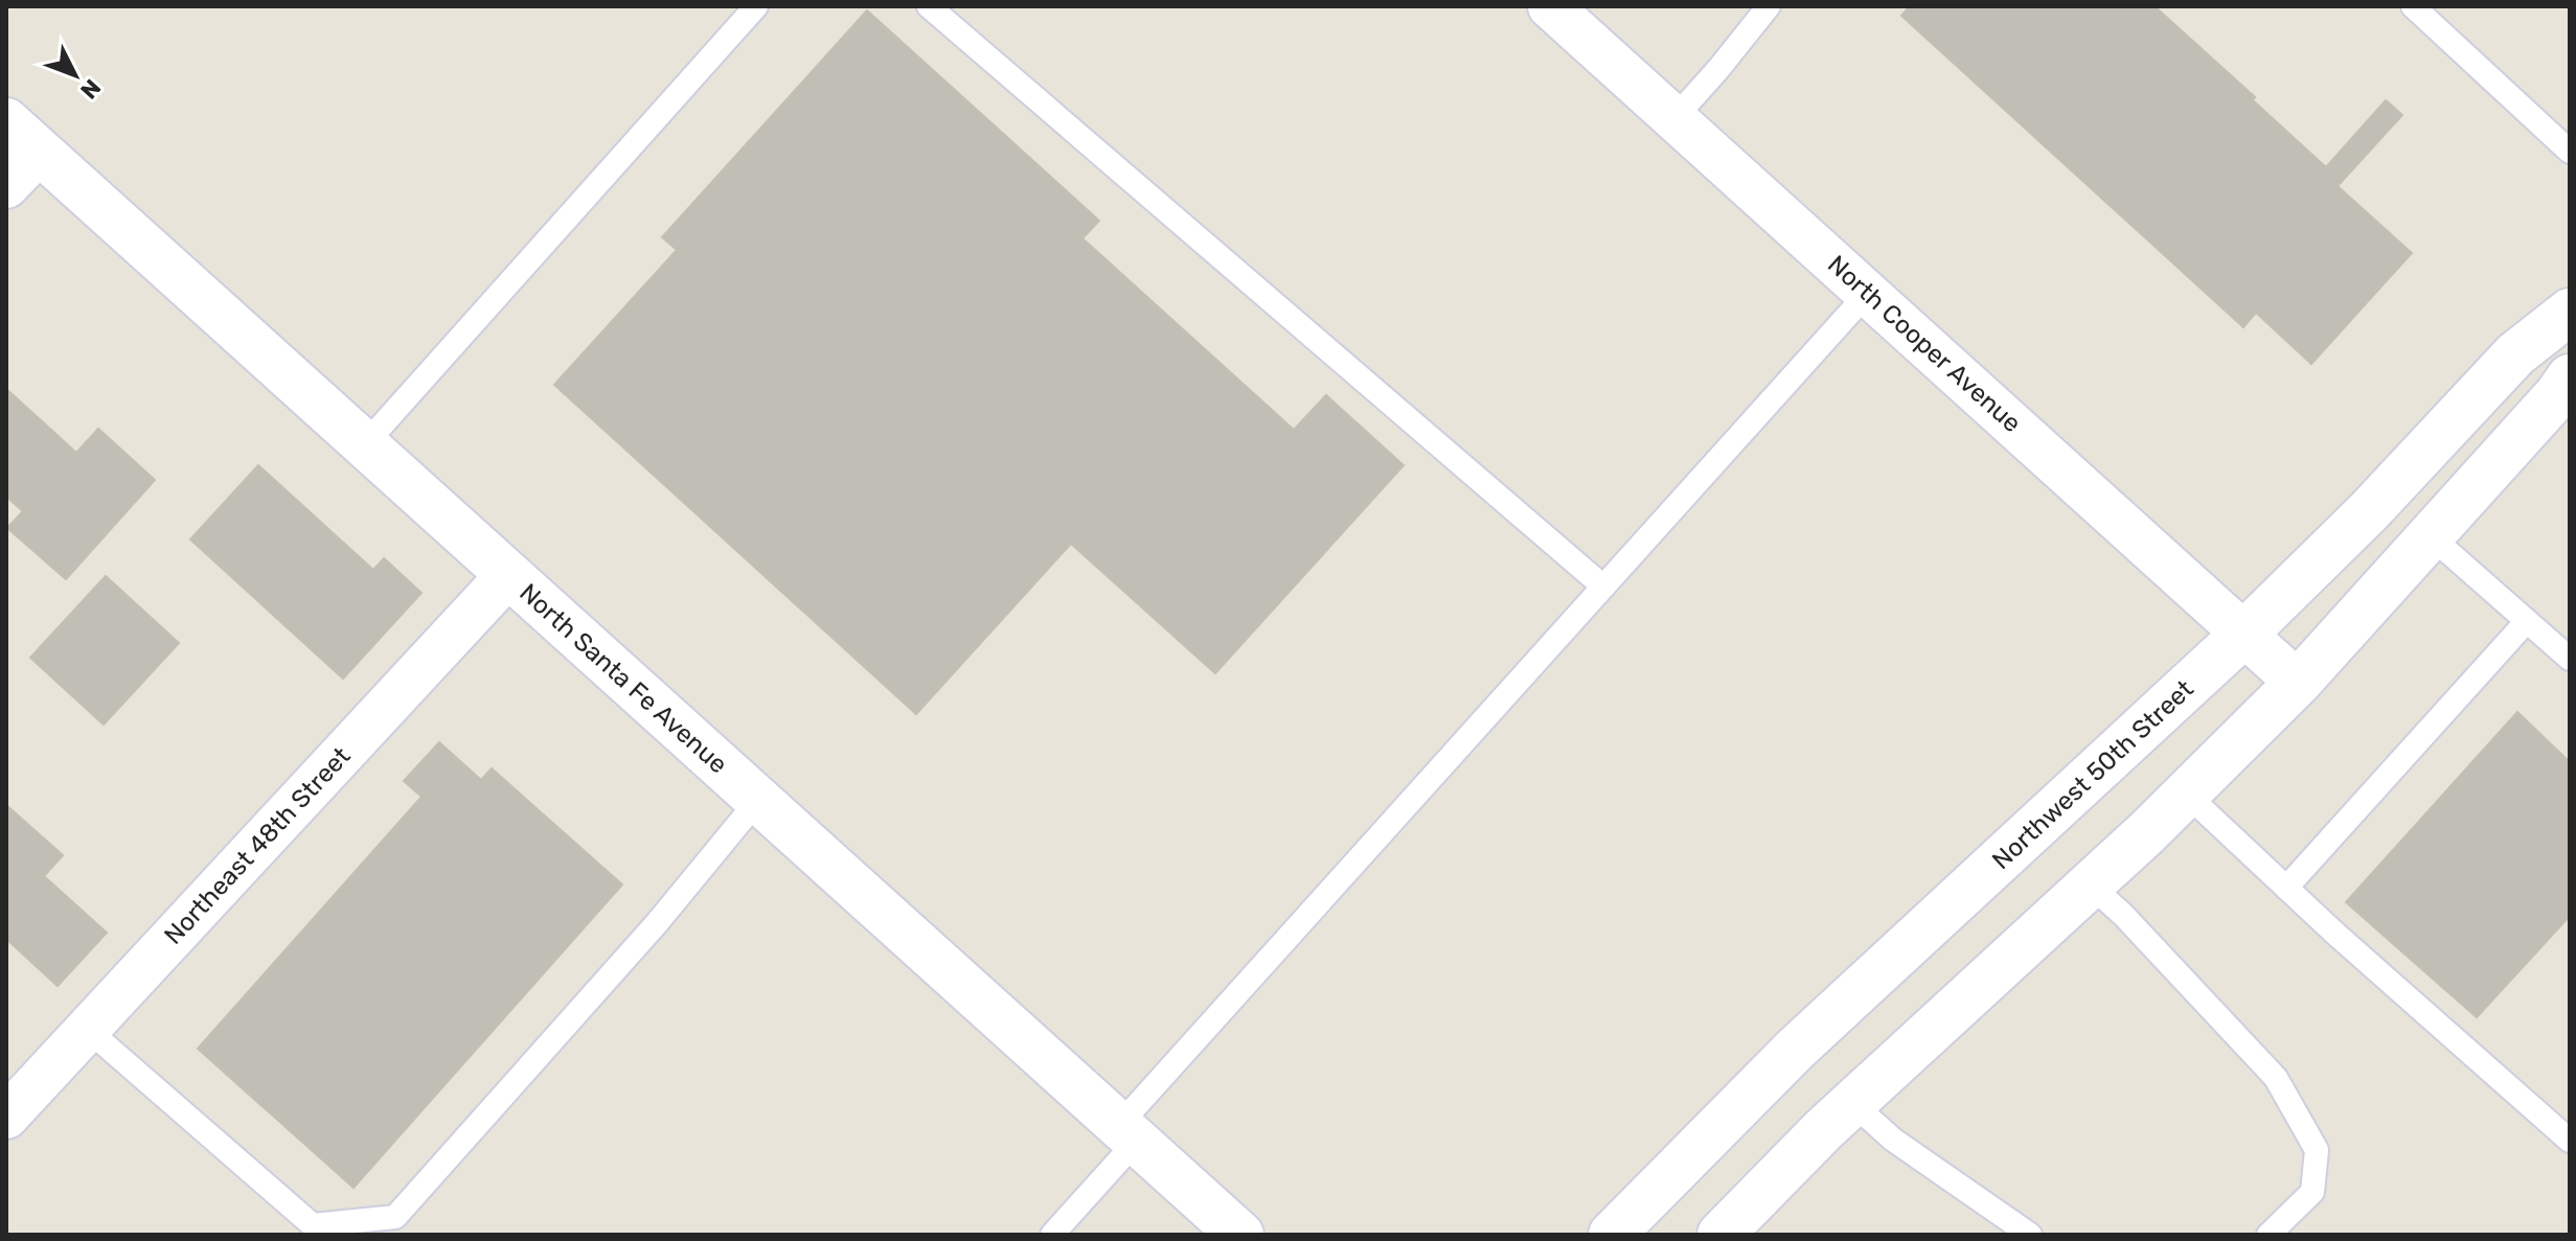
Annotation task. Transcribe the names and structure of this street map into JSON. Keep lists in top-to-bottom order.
{
  "streets": {
    "main road": ["North Santa Fe Avenue", "Northwest 50th Street"],
    "street": ["North Cooper Avenue", "Northeast 48th Street"]
  },
  "crossings": [
    ["North Cooper Avenue", "Northwest 50th Street"],
    ["North Santa Fe Avenue", "Northeast 48th Street"]
  ],
  "north": "bottom right"
}
